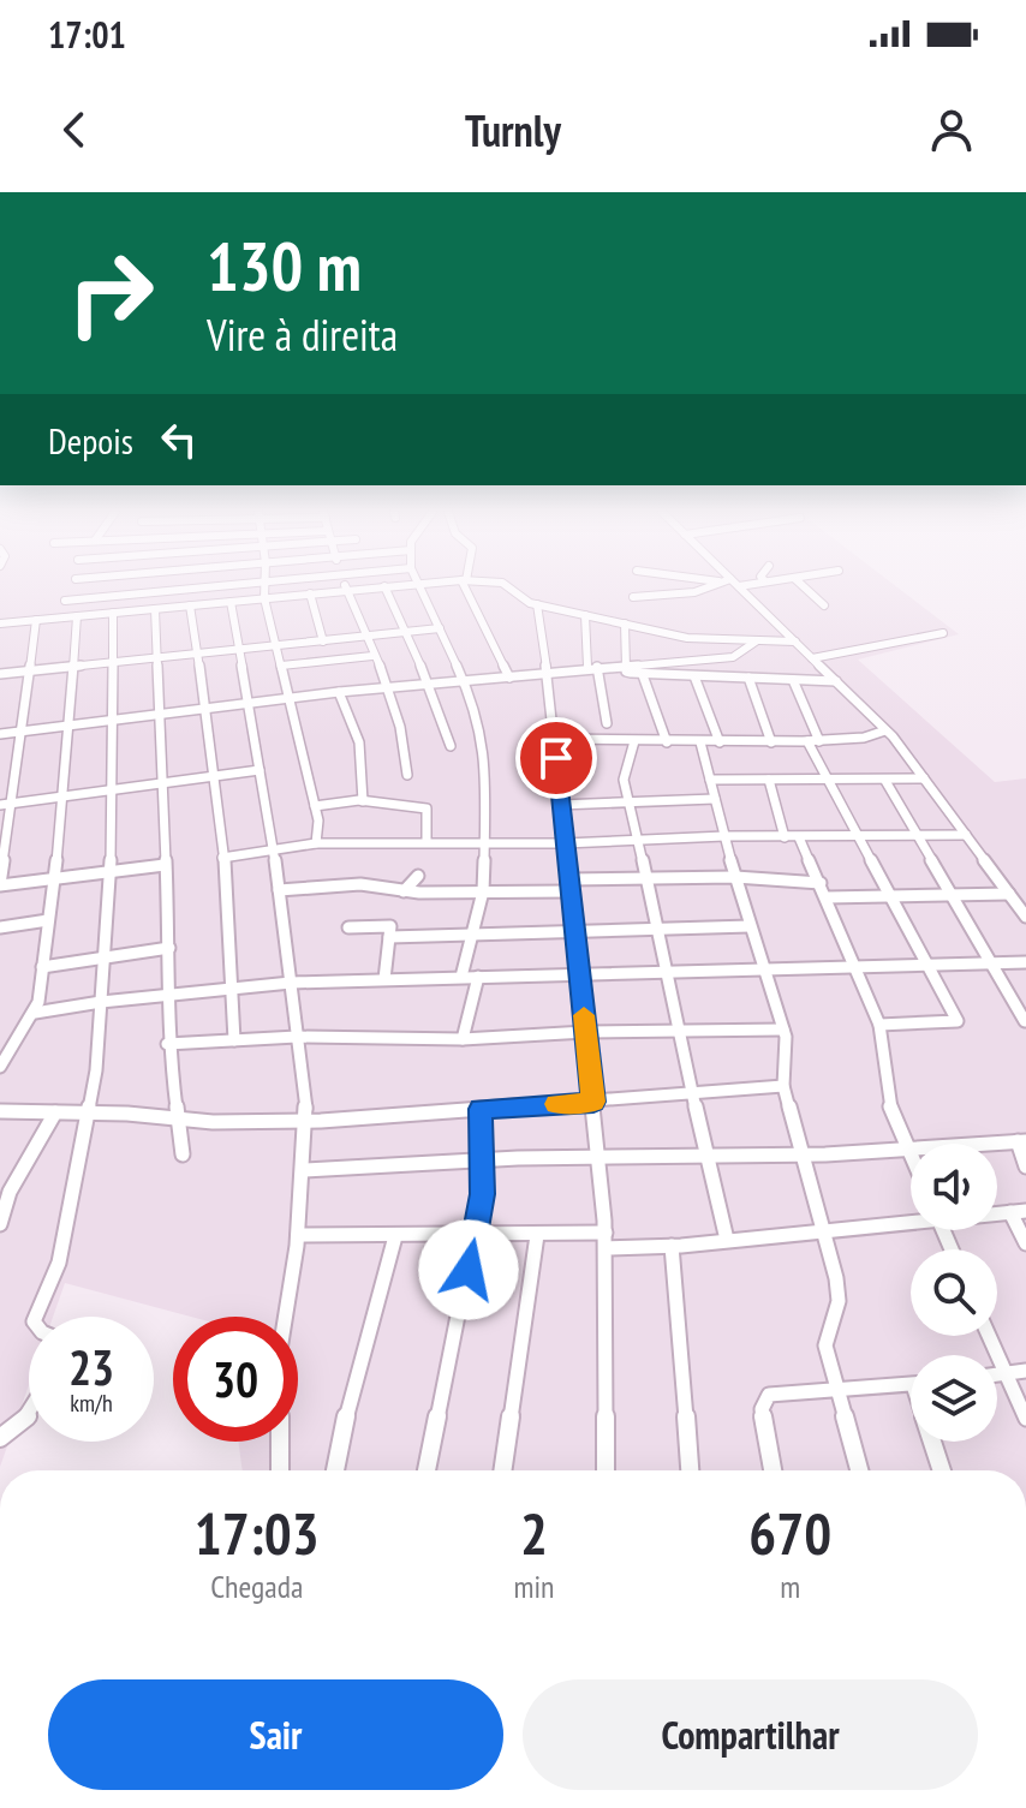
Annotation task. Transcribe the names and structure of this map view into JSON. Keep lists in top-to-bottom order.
{
  "page": {
    "status": "17:01",
    "header": "Turnly",
    "turn": ["130 m", "Vire à direita"],
    "then": "Depois",
    "speed": "23 km/h",
    "limit": "30",
    "eta": [
      "17:03",
      "Chegada",
      "2",
      "min",
      "670",
      "m"
    ],
    "buttons": ["Sair", "Compartilhar"]
  }
}
